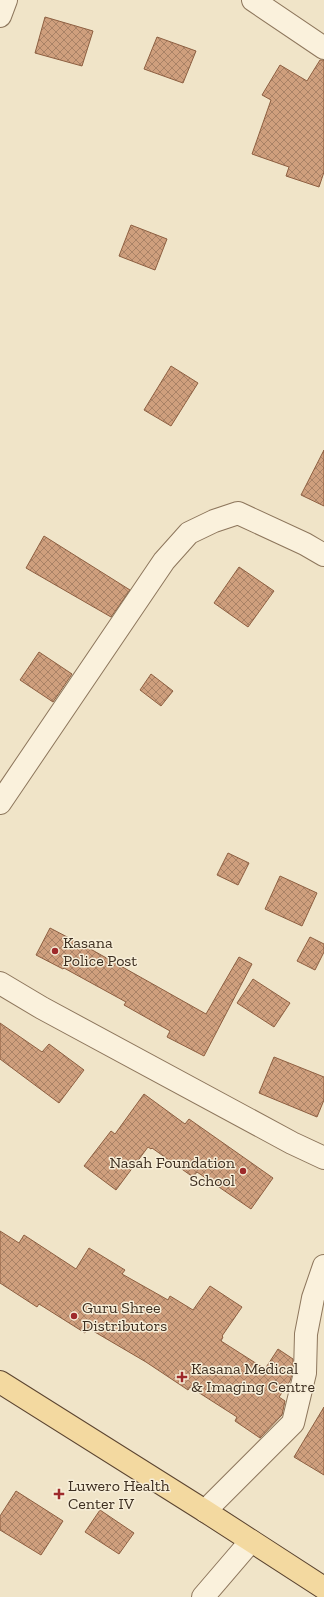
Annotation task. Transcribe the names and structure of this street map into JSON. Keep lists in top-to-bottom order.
{
  "places": {
    "other": ["Kasana Police Post", "Nasah Foundation School", "Guru Shree Distributors"],
    "health": ["Kasana Medical & Imaging Centre", "Luwero Health Center IV"]
  }
}
